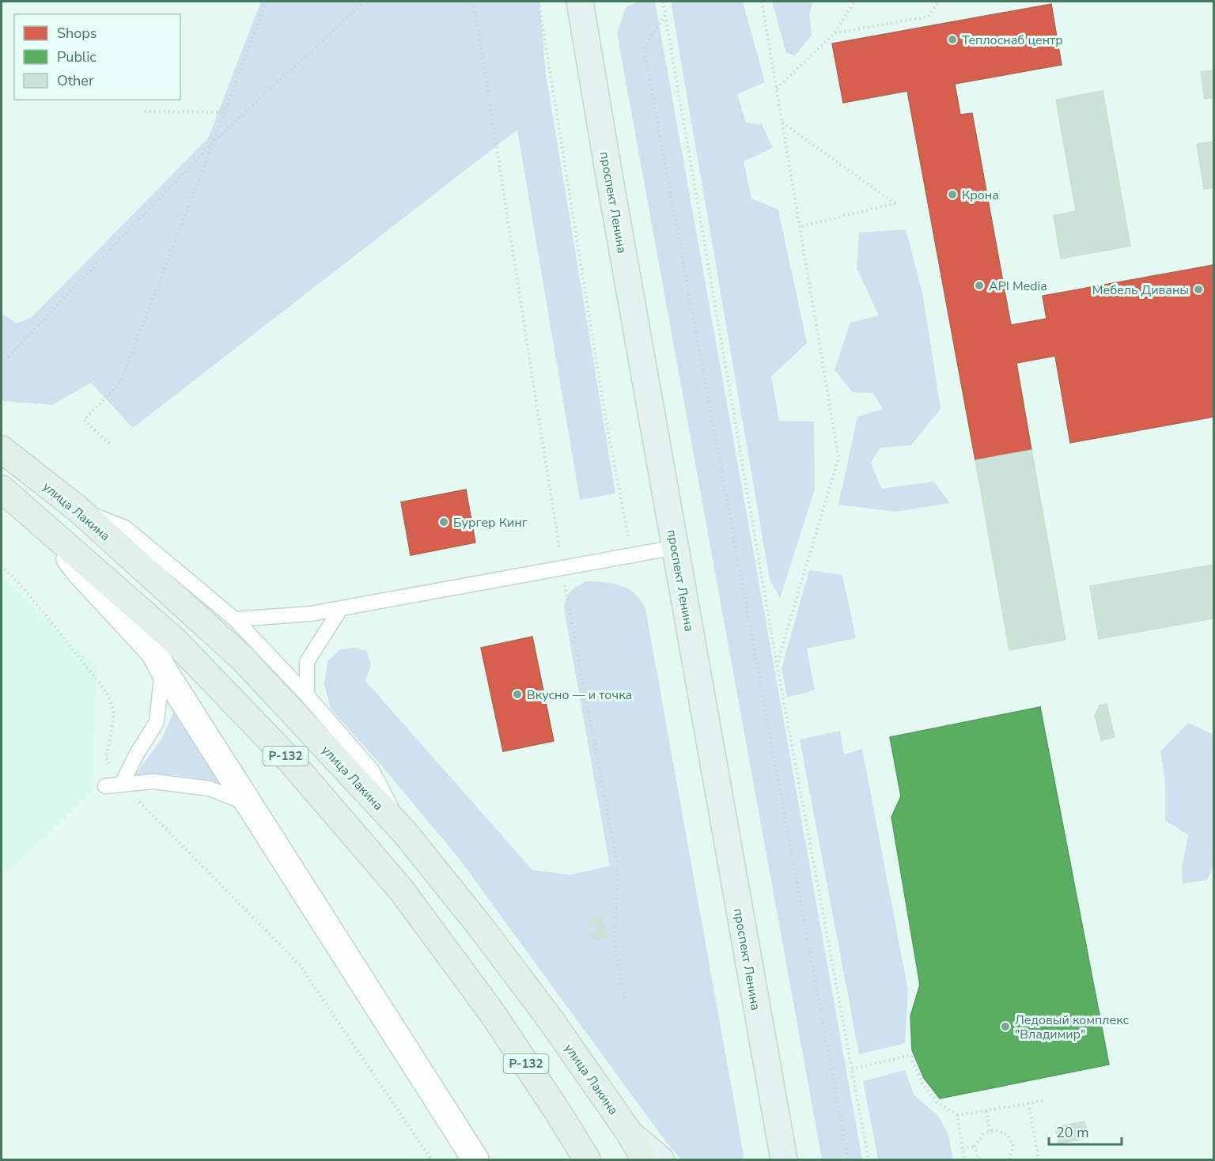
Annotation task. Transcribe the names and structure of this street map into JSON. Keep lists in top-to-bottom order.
{
  "streets": {
    "highway": ["улица Лакина", "Р-132"],
    "main road": ["проспект Ленина"]
  },
  "places": [
    "Теплоснаб центр",
    "Крона",
    "API Media",
    "Мебель Диваны",
    "Бургер Кинг",
    "Вкусно — и точка",
    "Ледовый комплекс \"Владимир\""
  ],
  "legend": ["Shops", "Public", "Other"],
  "scale_bar": "20 m"
}
